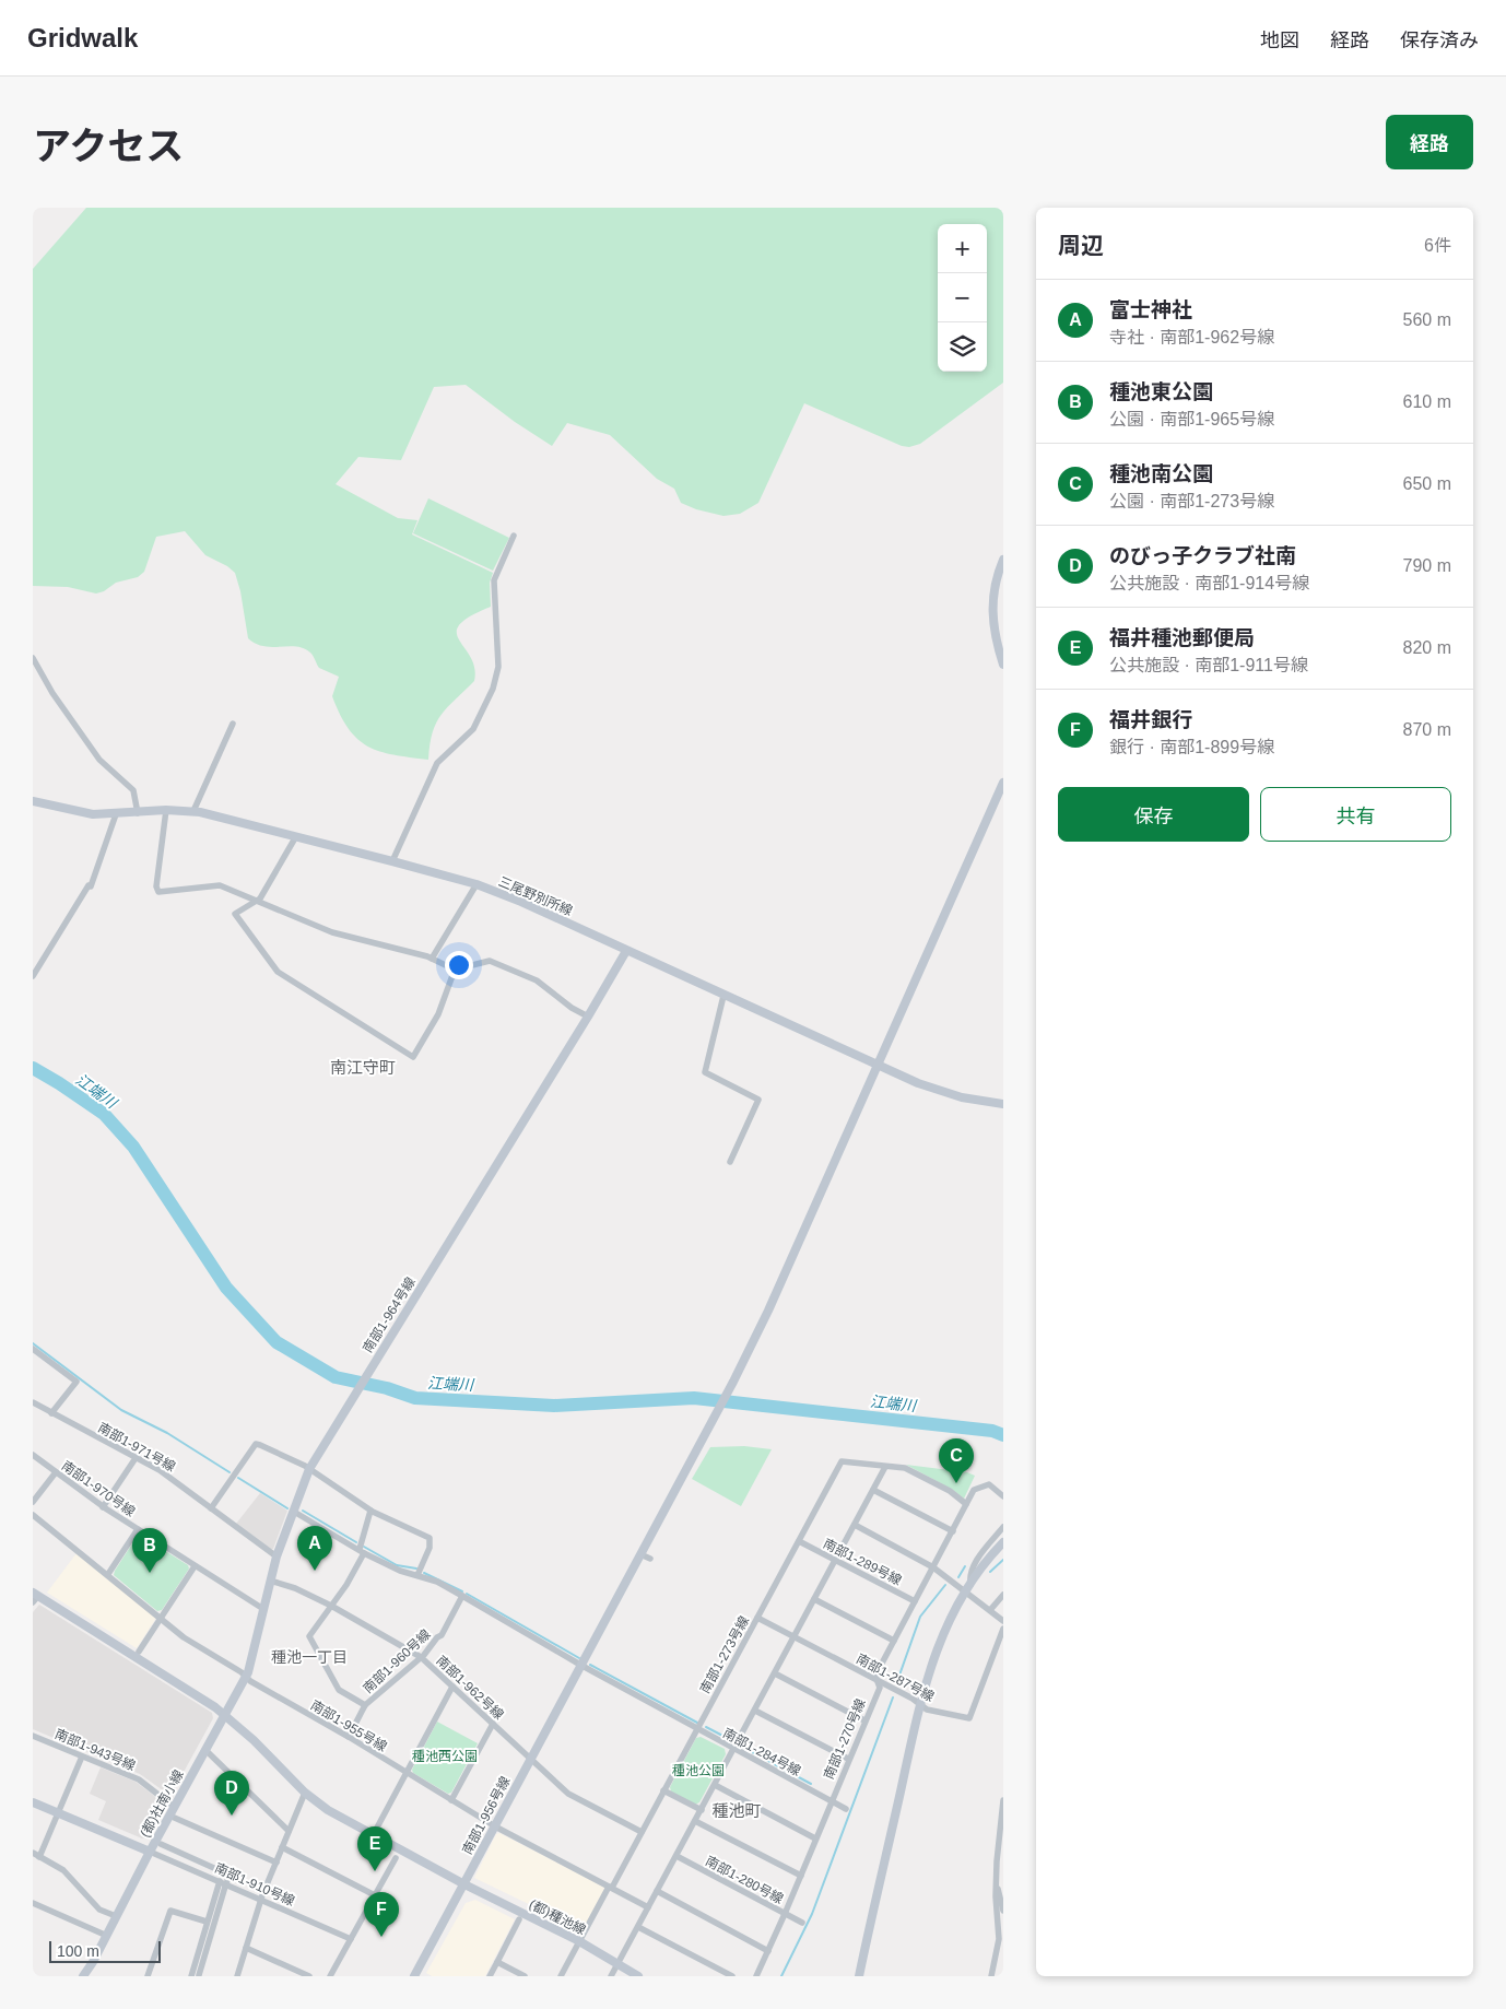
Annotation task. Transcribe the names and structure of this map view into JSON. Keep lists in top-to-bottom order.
{
  "streets": {
    "street": [
      "三尾野別所線",
      "南部1-964号線",
      "南部1-971号線",
      "南部1-970号線",
      "南部1-289号線",
      "南部1-273号線",
      "南部1-960号線",
      "南部1-287号線",
      "南部1-962号線",
      "南部1-955号線",
      "南部1-270号線",
      "南部1-943号線",
      "南部1-284号線",
      "(都)社南小線",
      "南部1-956号線",
      "南部1-280号線",
      "南部1-910号線",
      "(都)種池線"
    ]
  },
  "crossings": [
    ["三尾野別所線", "南部1-964号線"],
    ["三尾野別所線", "南部1-956号線"],
    ["南部1-964号線", "南部1-971号線"],
    ["南部1-964号線", "南部1-970号線"],
    ["南部1-964号線", "南部1-962号線"],
    ["南部1-964号線", "南部1-955号線"],
    ["南部1-964号線", "(都)社南小線"],
    ["南部1-964号線", "(都)種池線"],
    ["南部1-289号線", "南部1-273号線"],
    ["南部1-289号線", "南部1-270号線"],
    ["南部1-273号線", "南部1-287号線"],
    ["南部1-273号線", "南部1-962号線"],
    ["南部1-273号線", "南部1-955号線"],
    ["南部1-273号線", "南部1-270号線"],
    ["南部1-273号線", "南部1-284号線"],
    ["南部1-273号線", "(都)種池線"],
    ["南部1-960号線", "南部1-962号線"],
    ["南部1-960号線", "南部1-955号線"],
    ["南部1-960号線", "南部1-284号線"],
    ["南部1-287号線", "南部1-270号線"],
    ["南部1-962号線", "南部1-956号線"],
    ["南部1-955号線", "南部1-956号線"],
    ["南部1-270号線", "南部1-284号線"],
    ["南部1-270号線", "南部1-280号線"],
    ["南部1-943号線", "(都)社南小線"],
    ["南部1-284号線", "南部1-956号線"],
    ["(都)社南小線", "南部1-910号線"],
    ["(都)社南小線", "(都)種池線"],
    ["南部1-956号線", "(都)種池線"]
  ],
  "districts": ["南江守町", "種池一丁目", "種池町"],
  "water": ["江端川"],
  "parks": ["種池西公園", "種池公園"],
  "scale_bar": "100 m",
  "page": {
    "header": "Gridwalk",
    "nav": ["地図", "経路", "保存済み"],
    "title": "アクセス",
    "buttons": [
      "経路",
      ["保存", "共有"]
    ],
    "heading": ["周辺", "6件"],
    "map_buttons": ["+", "−"],
    "list": [
      {
        "mark": "A",
        "name": "富士神社",
        "note": "寺社 · 南部1-962号線",
        "value": "560 m"
      },
      {
        "mark": "B",
        "name": "種池東公園",
        "note": "公園 · 南部1-965号線",
        "value": "610 m"
      },
      {
        "mark": "C",
        "name": "種池南公園",
        "note": "公園 · 南部1-273号線",
        "value": "650 m"
      },
      {
        "mark": "D",
        "name": "のびっ子クラブ社南",
        "note": "公共施設 · 南部1-914号線",
        "value": "790 m"
      },
      {
        "mark": "E",
        "name": "福井種池郵便局",
        "note": "公共施設 · 南部1-911号線",
        "value": "820 m"
      },
      {
        "mark": "F",
        "name": "福井銀行",
        "note": "銀行 · 南部1-899号線",
        "value": "870 m"
      }
    ],
    "pins": [
      "C",
      "A",
      "B",
      "D",
      "E",
      "F"
    ],
    "scale": "100 m"
  }
}
